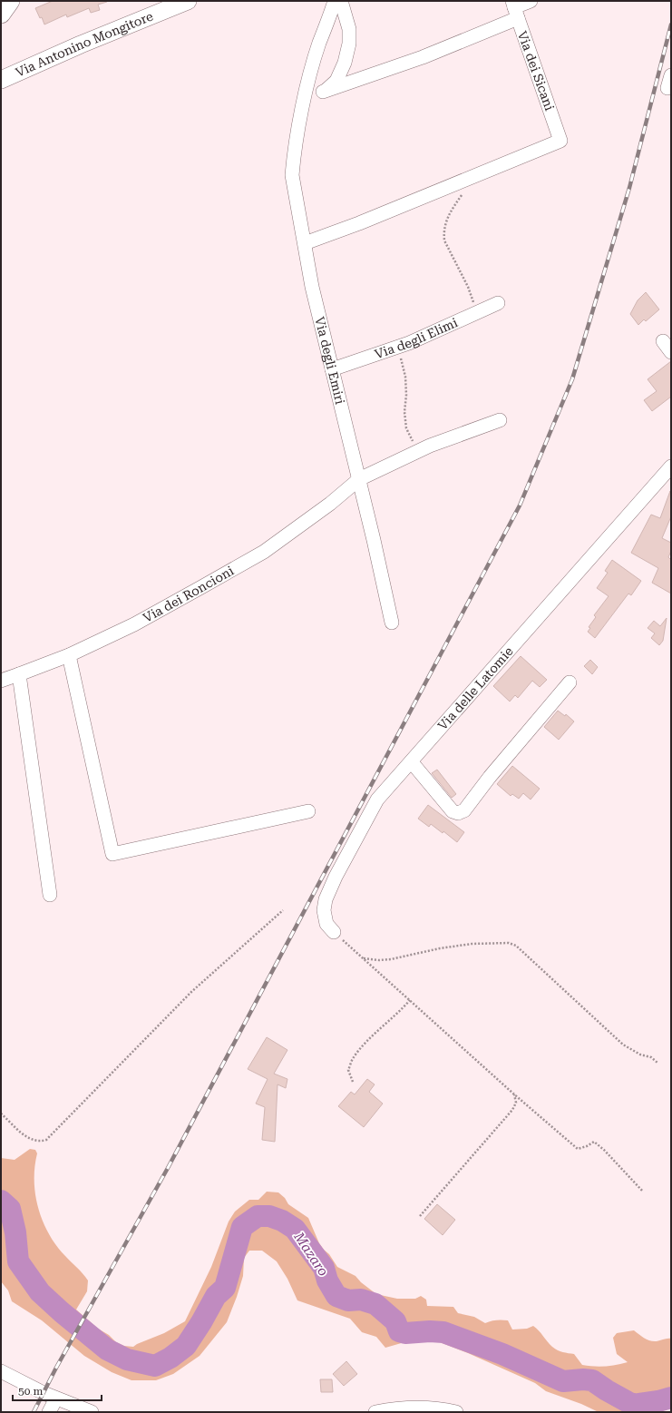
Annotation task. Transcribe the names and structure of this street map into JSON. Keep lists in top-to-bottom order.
{
  "streets": {
    "street": [
      "Via Antonino Mongitore",
      "Via dei Sicani",
      "Via degli Elimi",
      "Via degli Emiri",
      "Via dei Roncioni",
      "Via delle Latomie"
    ]
  },
  "crossings": [
    ["Via degli Elimi", "Via degli Emiri"],
    ["Via degli Emiri", "Via dei Roncioni"]
  ],
  "water": ["Mazaro"],
  "scale_bar": "50 m"
}
